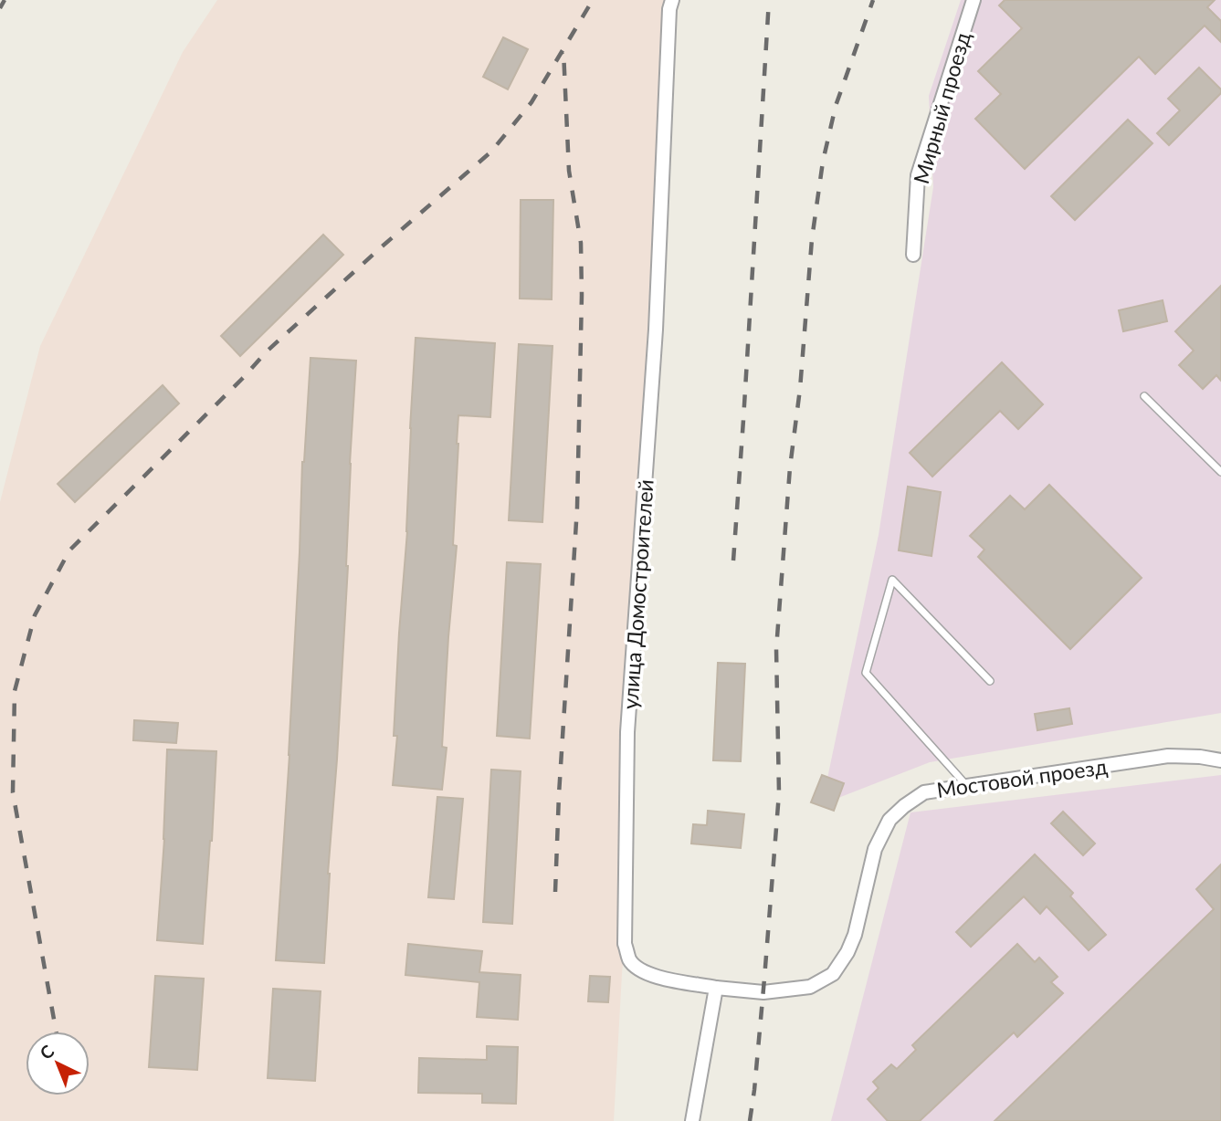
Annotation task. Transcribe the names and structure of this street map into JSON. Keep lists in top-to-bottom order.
{
  "streets": {
    "street": ["Мирный проезд", "улица Домостроителей", "Мостовой проезд"]
  },
  "crossings": [
    ["улица Домостроителей", "Мостовой проезд"]
  ],
  "north": "top left"
}
